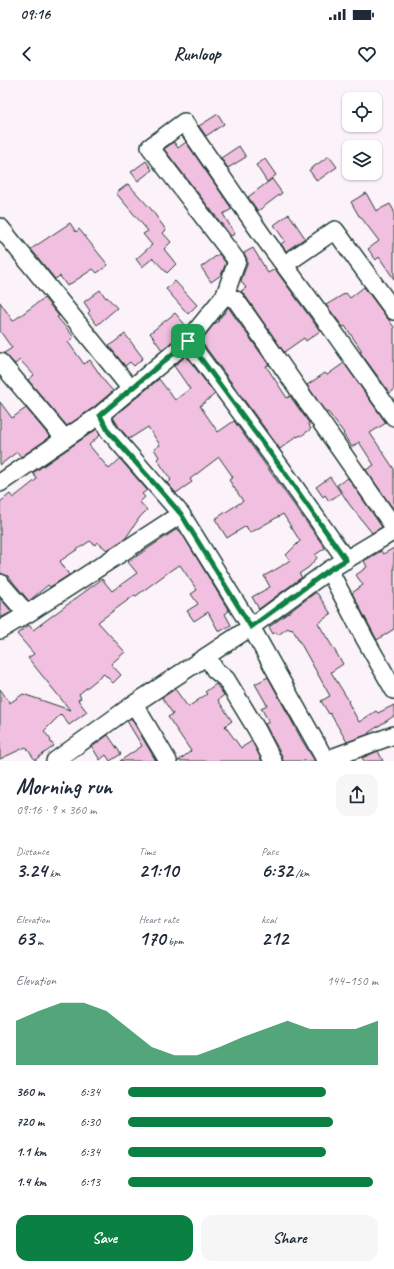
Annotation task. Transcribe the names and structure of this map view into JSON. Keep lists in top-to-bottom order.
{
  "page": {
    "status": "09:16",
    "header": "Runloop",
    "heading": ["Morning run", "09:16 · 9 × 360 m"],
    "stats": [
      ["Distance", "3.24 km"],
      ["Time", "21:10"],
      ["Pace", "6:32 /km"],
      ["Elevation", "63 m"],
      ["Heart rate", "170 bpm"],
      ["kcal", "212"]
    ],
    "chart": ["Elevation", "144–150 m"],
    "list": [
      {
        "name": "360 m",
        "note": "6:34"
      },
      {
        "name": "720 m",
        "note": "6:30"
      },
      {
        "name": "1.1 km",
        "note": "6:34"
      },
      {
        "name": "1.4 km",
        "note": "6:13"
      }
    ],
    "buttons": ["Save", "Share"]
  }
}
